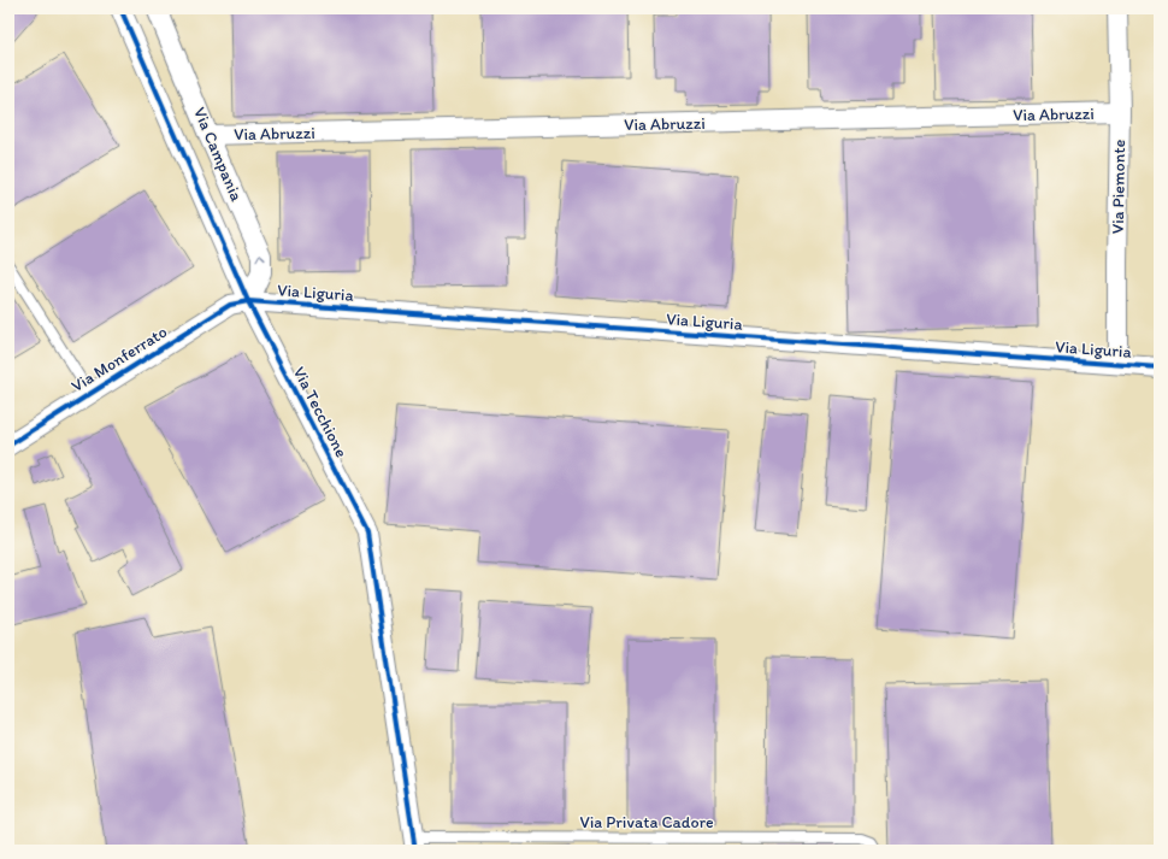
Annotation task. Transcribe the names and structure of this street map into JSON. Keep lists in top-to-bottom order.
{
  "streets": {
    "street": [
      "Via Abruzzi",
      "Via Campania",
      "Via Piemonte",
      "Via Liguria",
      "Via Monferrato",
      "Via Tecchione"
    ],
    "lane": ["Via Privata Cadore"]
  },
  "crossings": [
    ["Via Abruzzi", "Via Campania"],
    ["Via Abruzzi", "Via Piemonte"],
    ["Via Campania", "Via Liguria"],
    ["Via Campania", "Via Monferrato"],
    ["Via Campania", "Via Tecchione"],
    ["Via Piemonte", "Via Liguria"],
    ["Via Liguria", "Via Monferrato"],
    ["Via Liguria", "Via Tecchione"],
    ["Via Monferrato", "Via Tecchione"],
    ["Via Tecchione", "Via Privata Cadore"]
  ],
  "one_way": ["Via Campania"]
}
